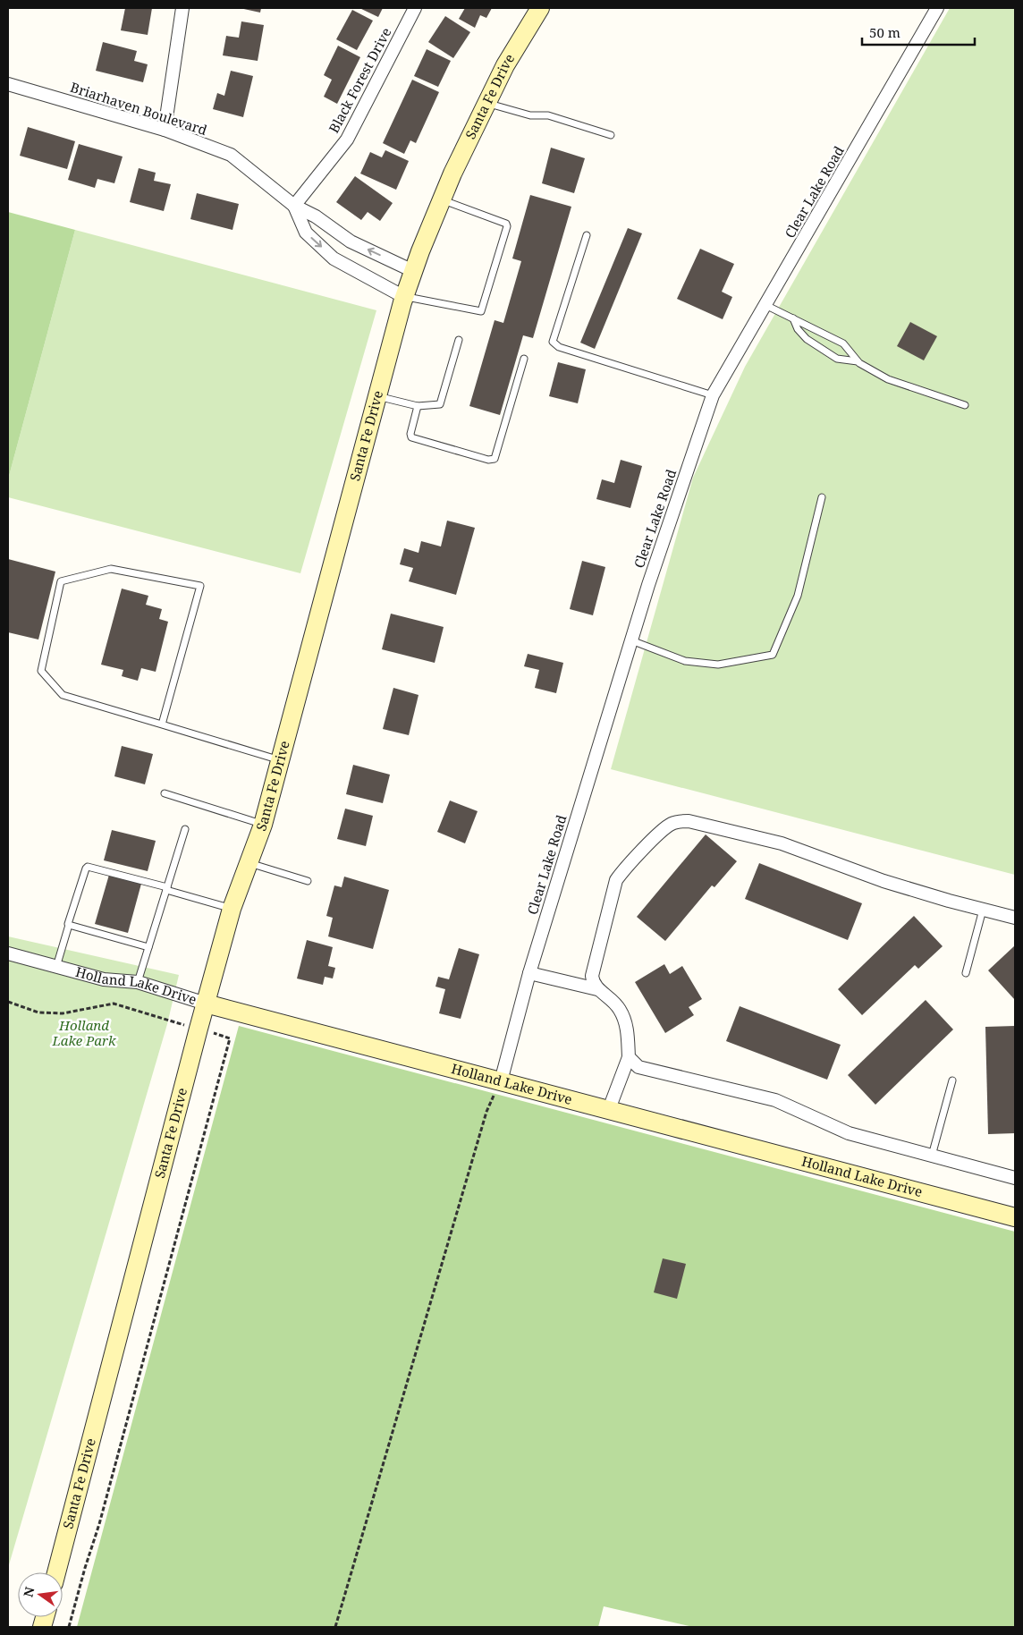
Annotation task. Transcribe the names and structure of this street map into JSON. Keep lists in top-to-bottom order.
{
  "streets": {
    "main road": ["Santa Fe Drive", "Holland Lake Drive"],
    "street": ["Black Forest Drive", "Briarhaven Boulevard", "Clear Lake Road"]
  },
  "crossings": [
    ["Black Forest Drive", "Briarhaven Boulevard"],
    ["Santa Fe Drive", "Briarhaven Boulevard"],
    ["Santa Fe Drive", "Holland Lake Drive"],
    ["Clear Lake Road", "Holland Lake Drive"]
  ],
  "parks": ["Holland Lake Park"],
  "scale_bar": "50 m",
  "north": "left"
}
